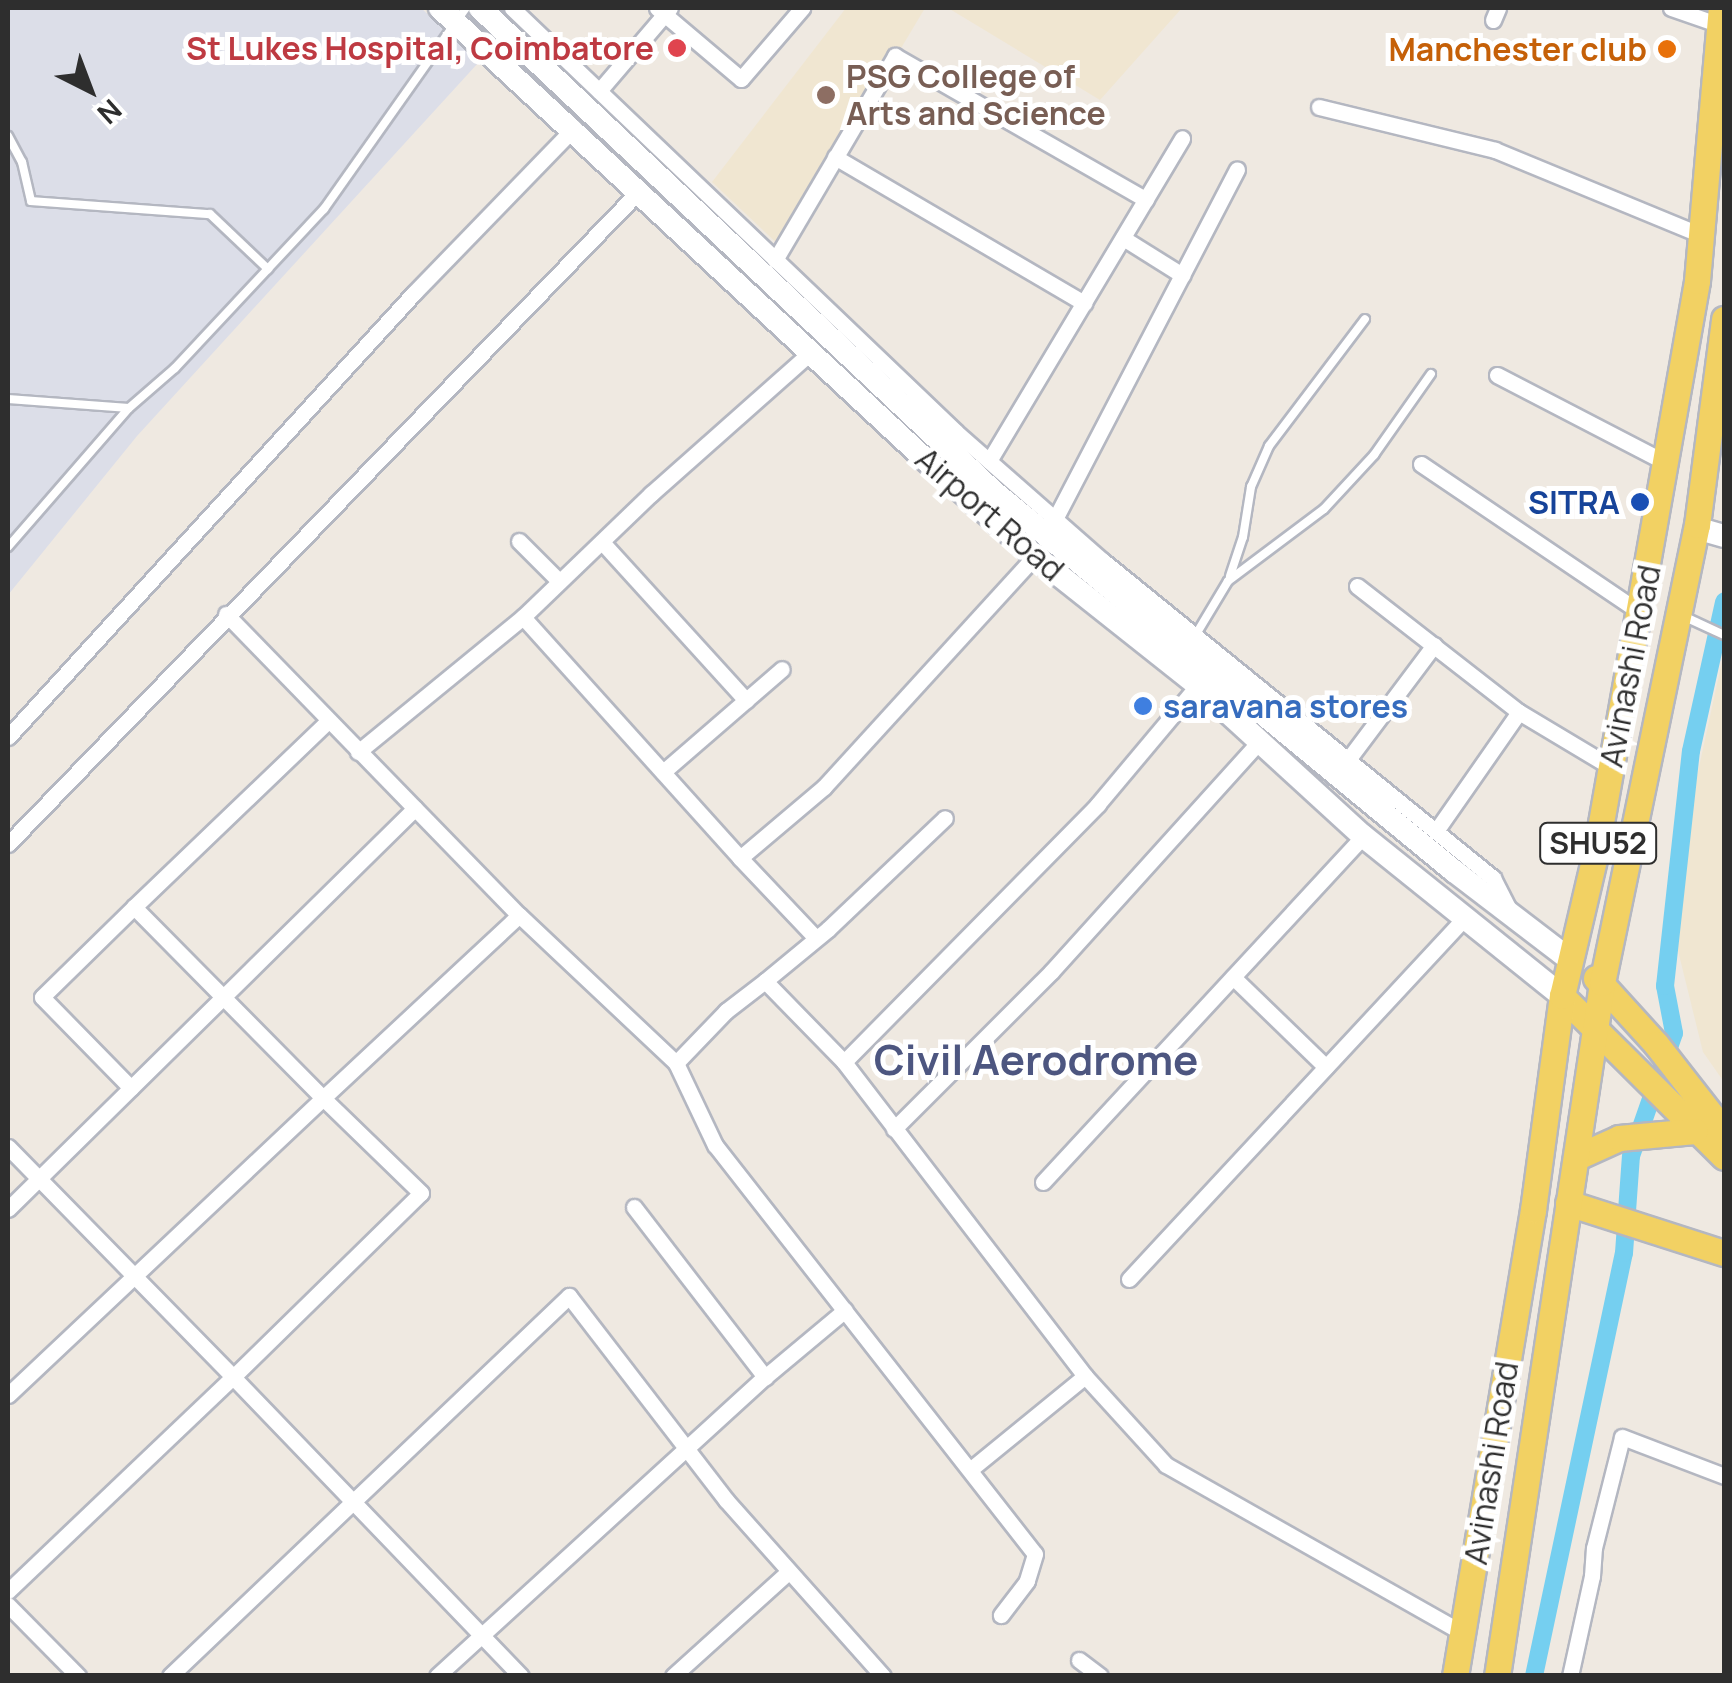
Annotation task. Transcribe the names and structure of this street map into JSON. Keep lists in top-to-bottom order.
{
  "streets": {
    "main road": ["Avinashi Road", "SHU52"],
    "street": ["Airport Road"]
  },
  "crossings": [
    ["Airport Road", "Avinashi Road"]
  ],
  "districts": ["Civil Aerodrome"],
  "places": [
    "St Lukes Hospital, Coimbatore",
    "Manchester club",
    "PSG College of Arts and Science",
    "SITRA",
    "saravana stores"
  ],
  "north": "bottom right"
}
